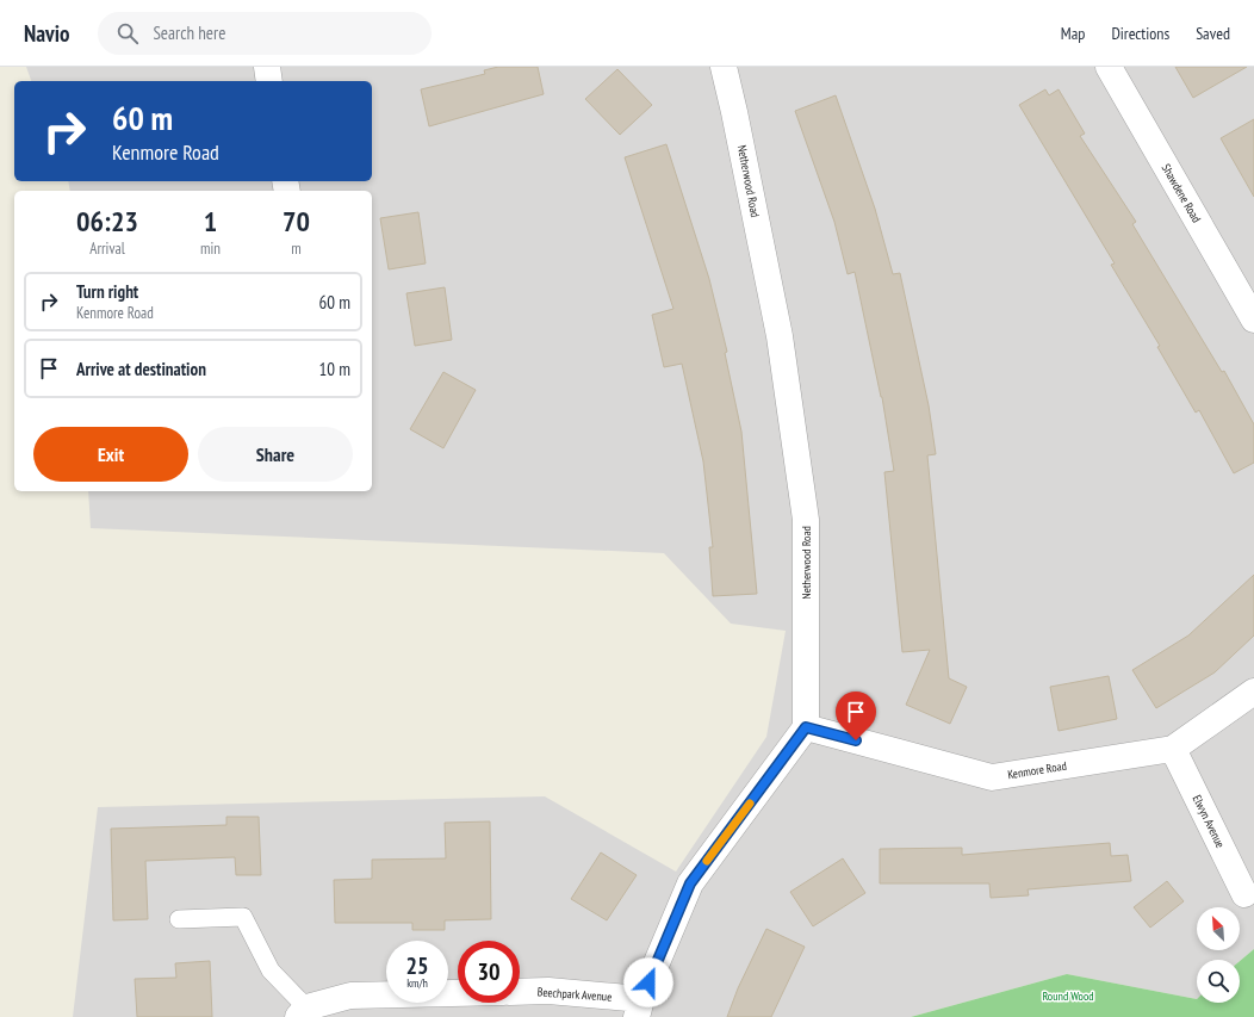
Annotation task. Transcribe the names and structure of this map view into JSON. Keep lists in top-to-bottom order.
{
  "streets": {
    "street": [
      "Netherwood Road",
      "Shawdene Road",
      "Kenmore Road",
      "Elwyn Avenue",
      "Beechpark Avenue"
    ]
  },
  "crossings": [
    ["Netherwood Road", "Kenmore Road"],
    ["Kenmore Road", "Elwyn Avenue"]
  ],
  "parks": ["Round Wood"],
  "north": "top left",
  "page": {
    "header": "Navio",
    "search": "Search here",
    "nav": ["Map", "Directions", "Saved"],
    "turn": ["60 m", "Kenmore Road"],
    "eta": [
      "06:23",
      "Arrival",
      "1",
      "min",
      "70",
      "m"
    ],
    "list": [
      {
        "name": "Turn right",
        "note": "Kenmore Road",
        "value": "60 m"
      },
      {
        "name": "Arrive at destination",
        "value": "10 m"
      }
    ],
    "buttons": ["Exit", "Share"],
    "speed": "25 km/h",
    "limit": "30"
  }
}
